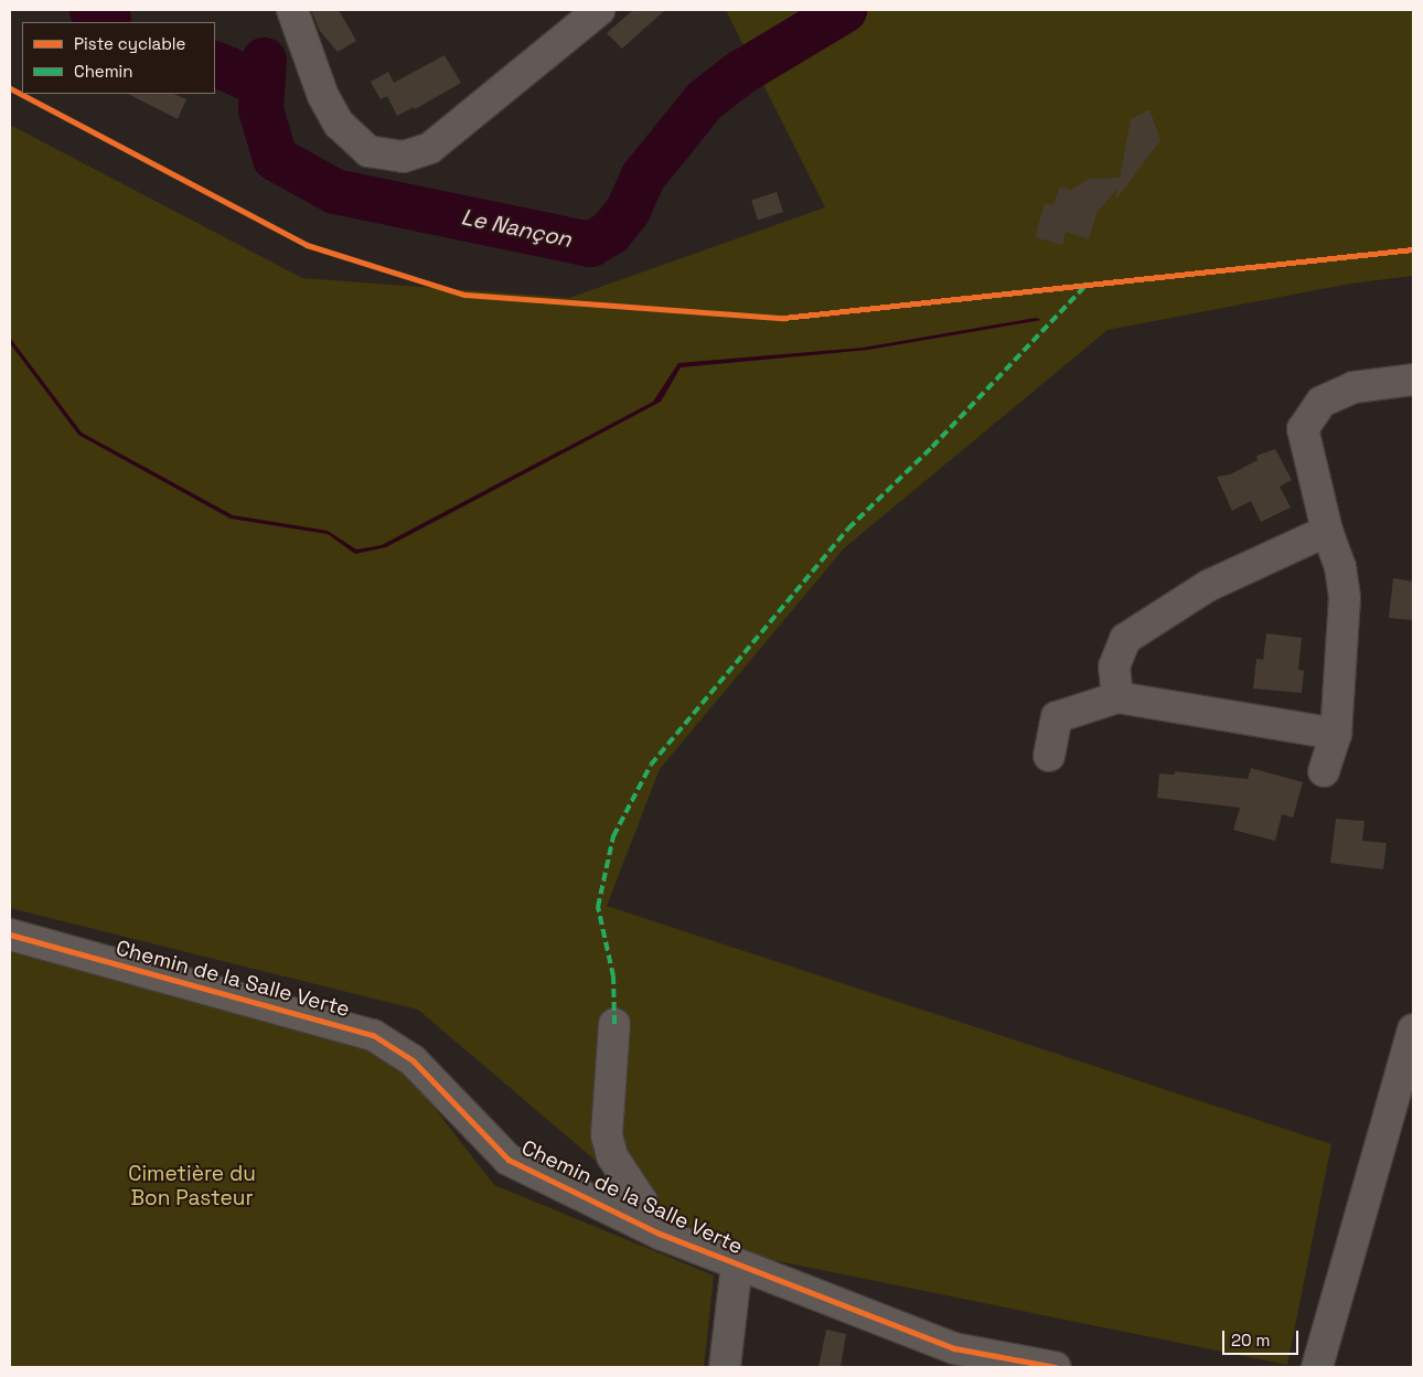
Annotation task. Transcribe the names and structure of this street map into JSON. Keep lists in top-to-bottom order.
{
  "streets": {
    "street": ["Chemin de la Salle Verte"]
  },
  "water": ["Le Nançon"],
  "parks": ["Cimetière du Bon Pasteur"],
  "legend": ["Piste cyclable", "Chemin"],
  "scale_bar": "20 m"
}
